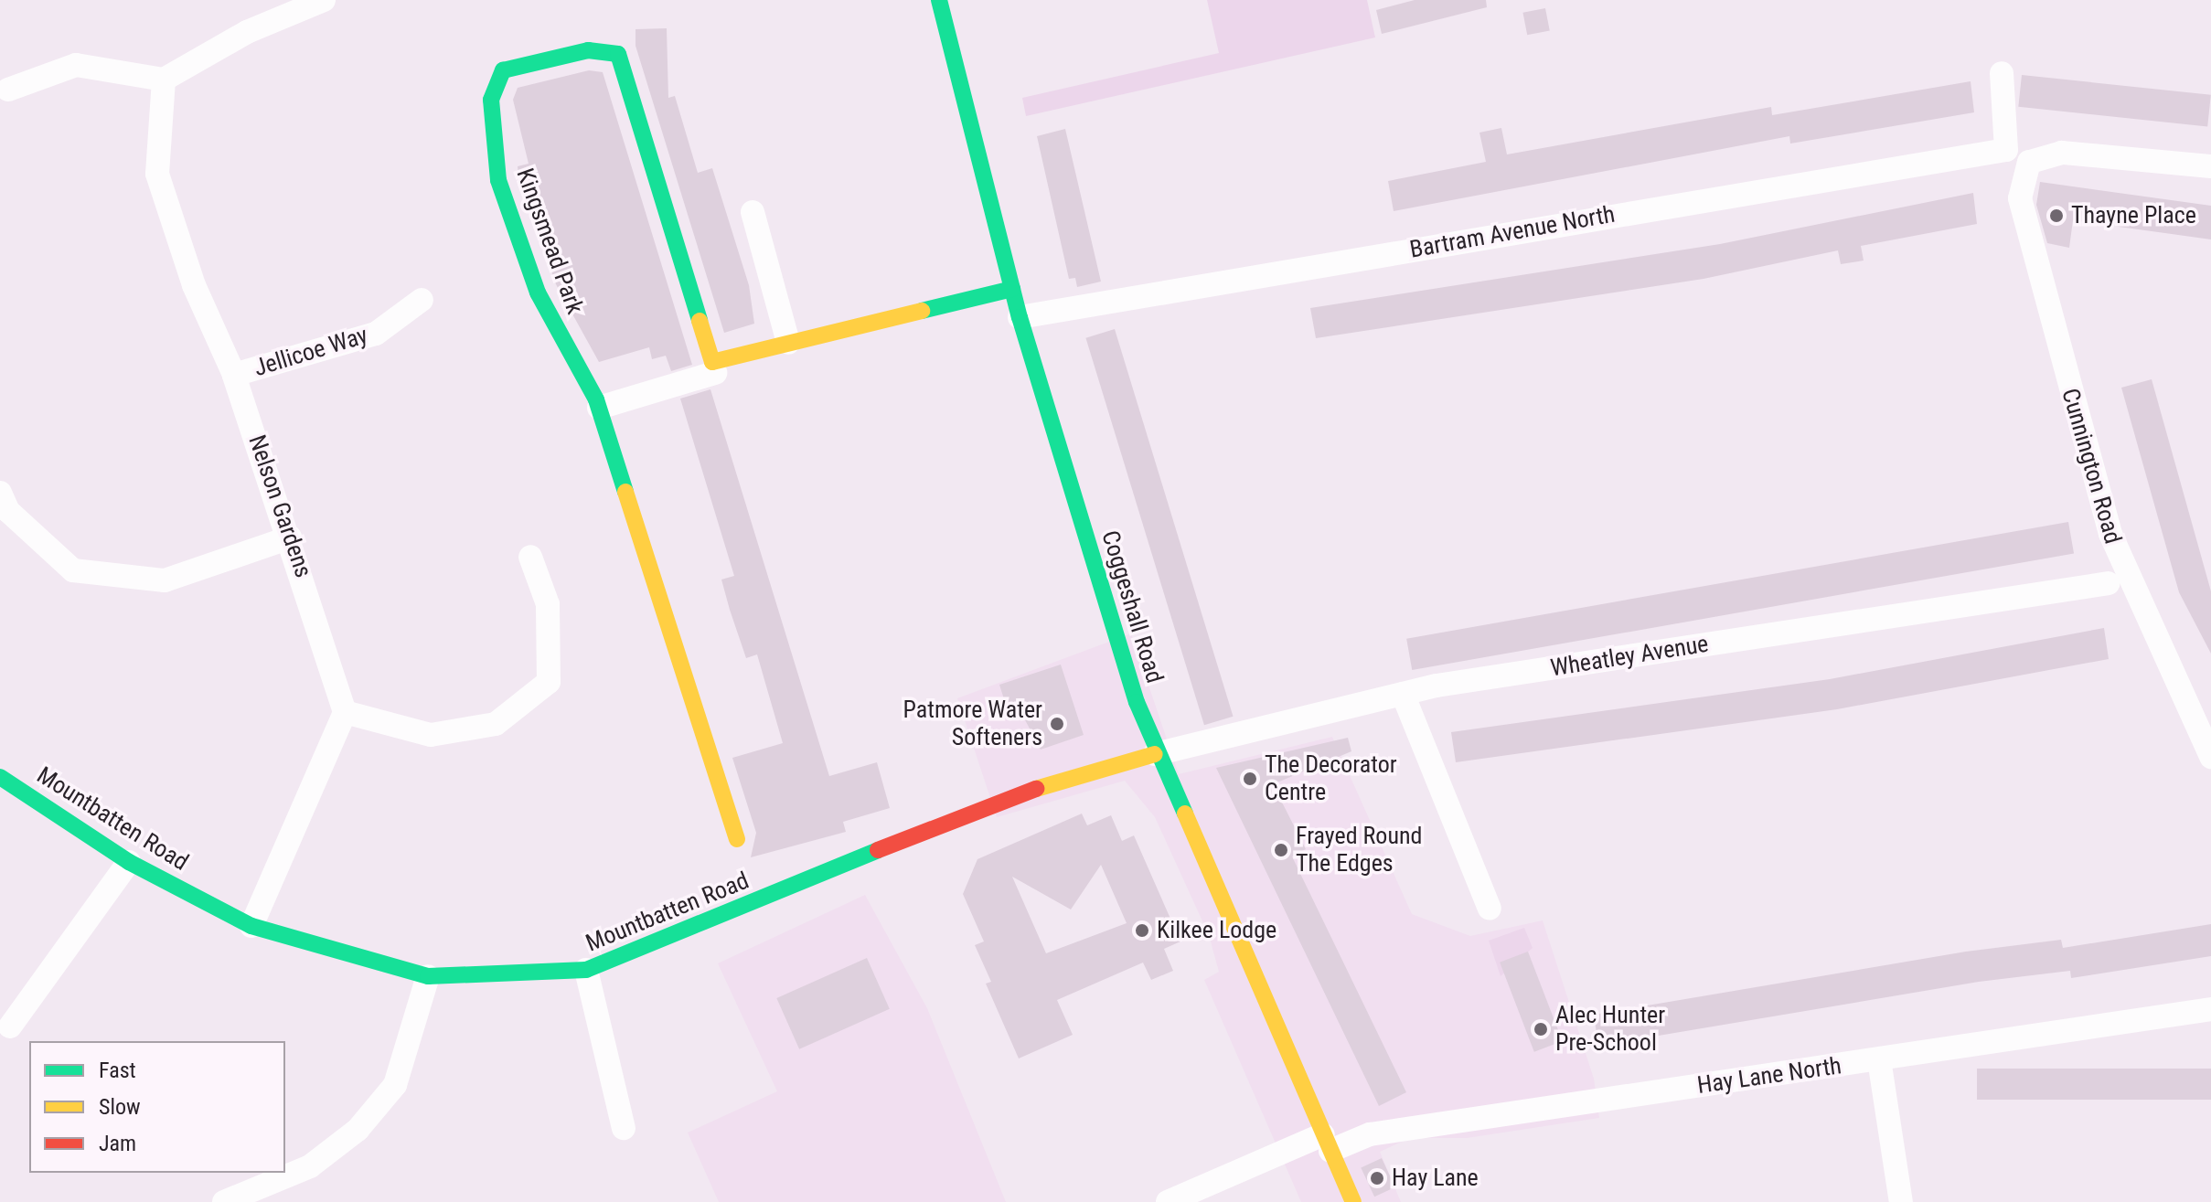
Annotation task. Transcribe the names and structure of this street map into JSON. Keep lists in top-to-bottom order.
{
  "streets": {
    "street": [
      "Bartram Avenue North",
      "Kingsmead Park",
      "Jellicoe Way",
      "Cunnington Road",
      "Nelson Gardens",
      "Coggeshall Road",
      "Wheatley Avenue",
      "Mountbatten Road",
      "Hay Lane North"
    ]
  },
  "crossings": [
    ["Bartram Avenue North", "Coggeshall Road"],
    ["Kingsmead Park", "Coggeshall Road"],
    ["Jellicoe Way", "Nelson Gardens"],
    ["Coggeshall Road", "Wheatley Avenue"],
    ["Coggeshall Road", "Mountbatten Road"],
    ["Coggeshall Road", "Hay Lane North"],
    ["Wheatley Avenue", "Mountbatten Road"]
  ],
  "places": [
    "Thayne Place",
    "Patmore Water Softeners",
    "The Decorator Centre",
    "Frayed Round The Edges",
    "Kilkee Lodge",
    "Alec Hunter Pre-School",
    "Hay Lane"
  ],
  "legend": ["Fast", "Slow", "Jam"]
}
